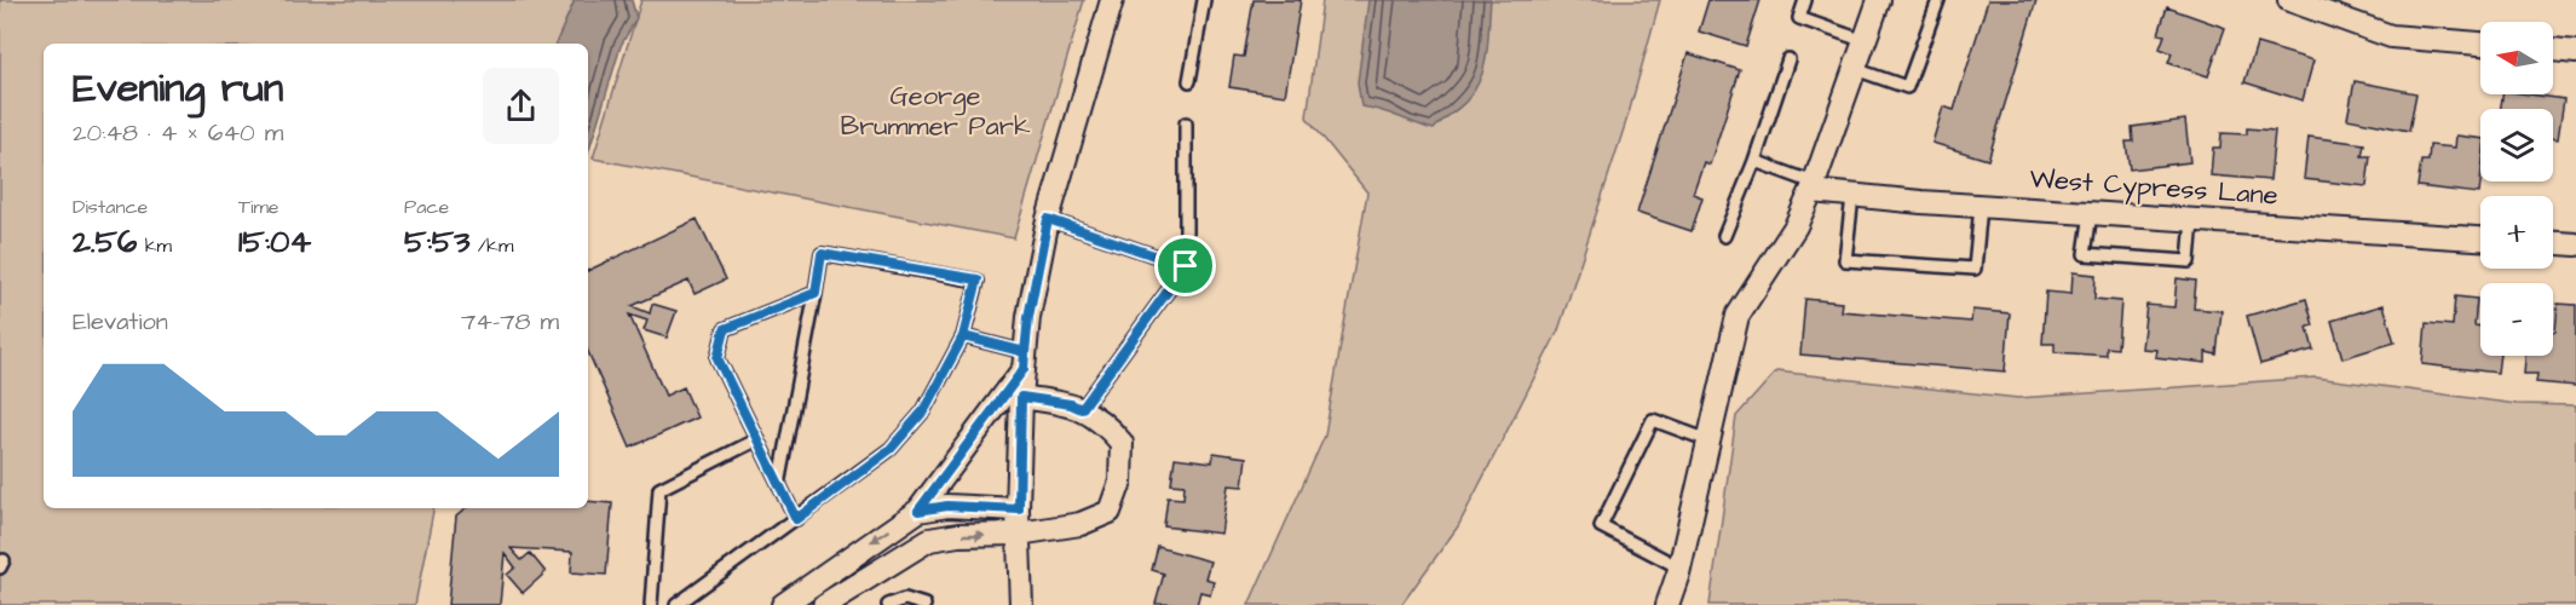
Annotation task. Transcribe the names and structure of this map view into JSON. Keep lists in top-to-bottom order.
{
  "streets": {
    "street": ["West Cypress Lane"]
  },
  "parks": ["George Brummer Park"],
  "north": "left",
  "page": {
    "map_buttons": ["+", "−"],
    "heading": ["Evening run", "20:48 · 4 × 640 m"],
    "stats": [
      ["Distance", "2.56 km"],
      ["Time", "15:04"],
      ["Pace", "5:53 /km"]
    ],
    "chart": ["Elevation", "74–78 m"]
  }
}
